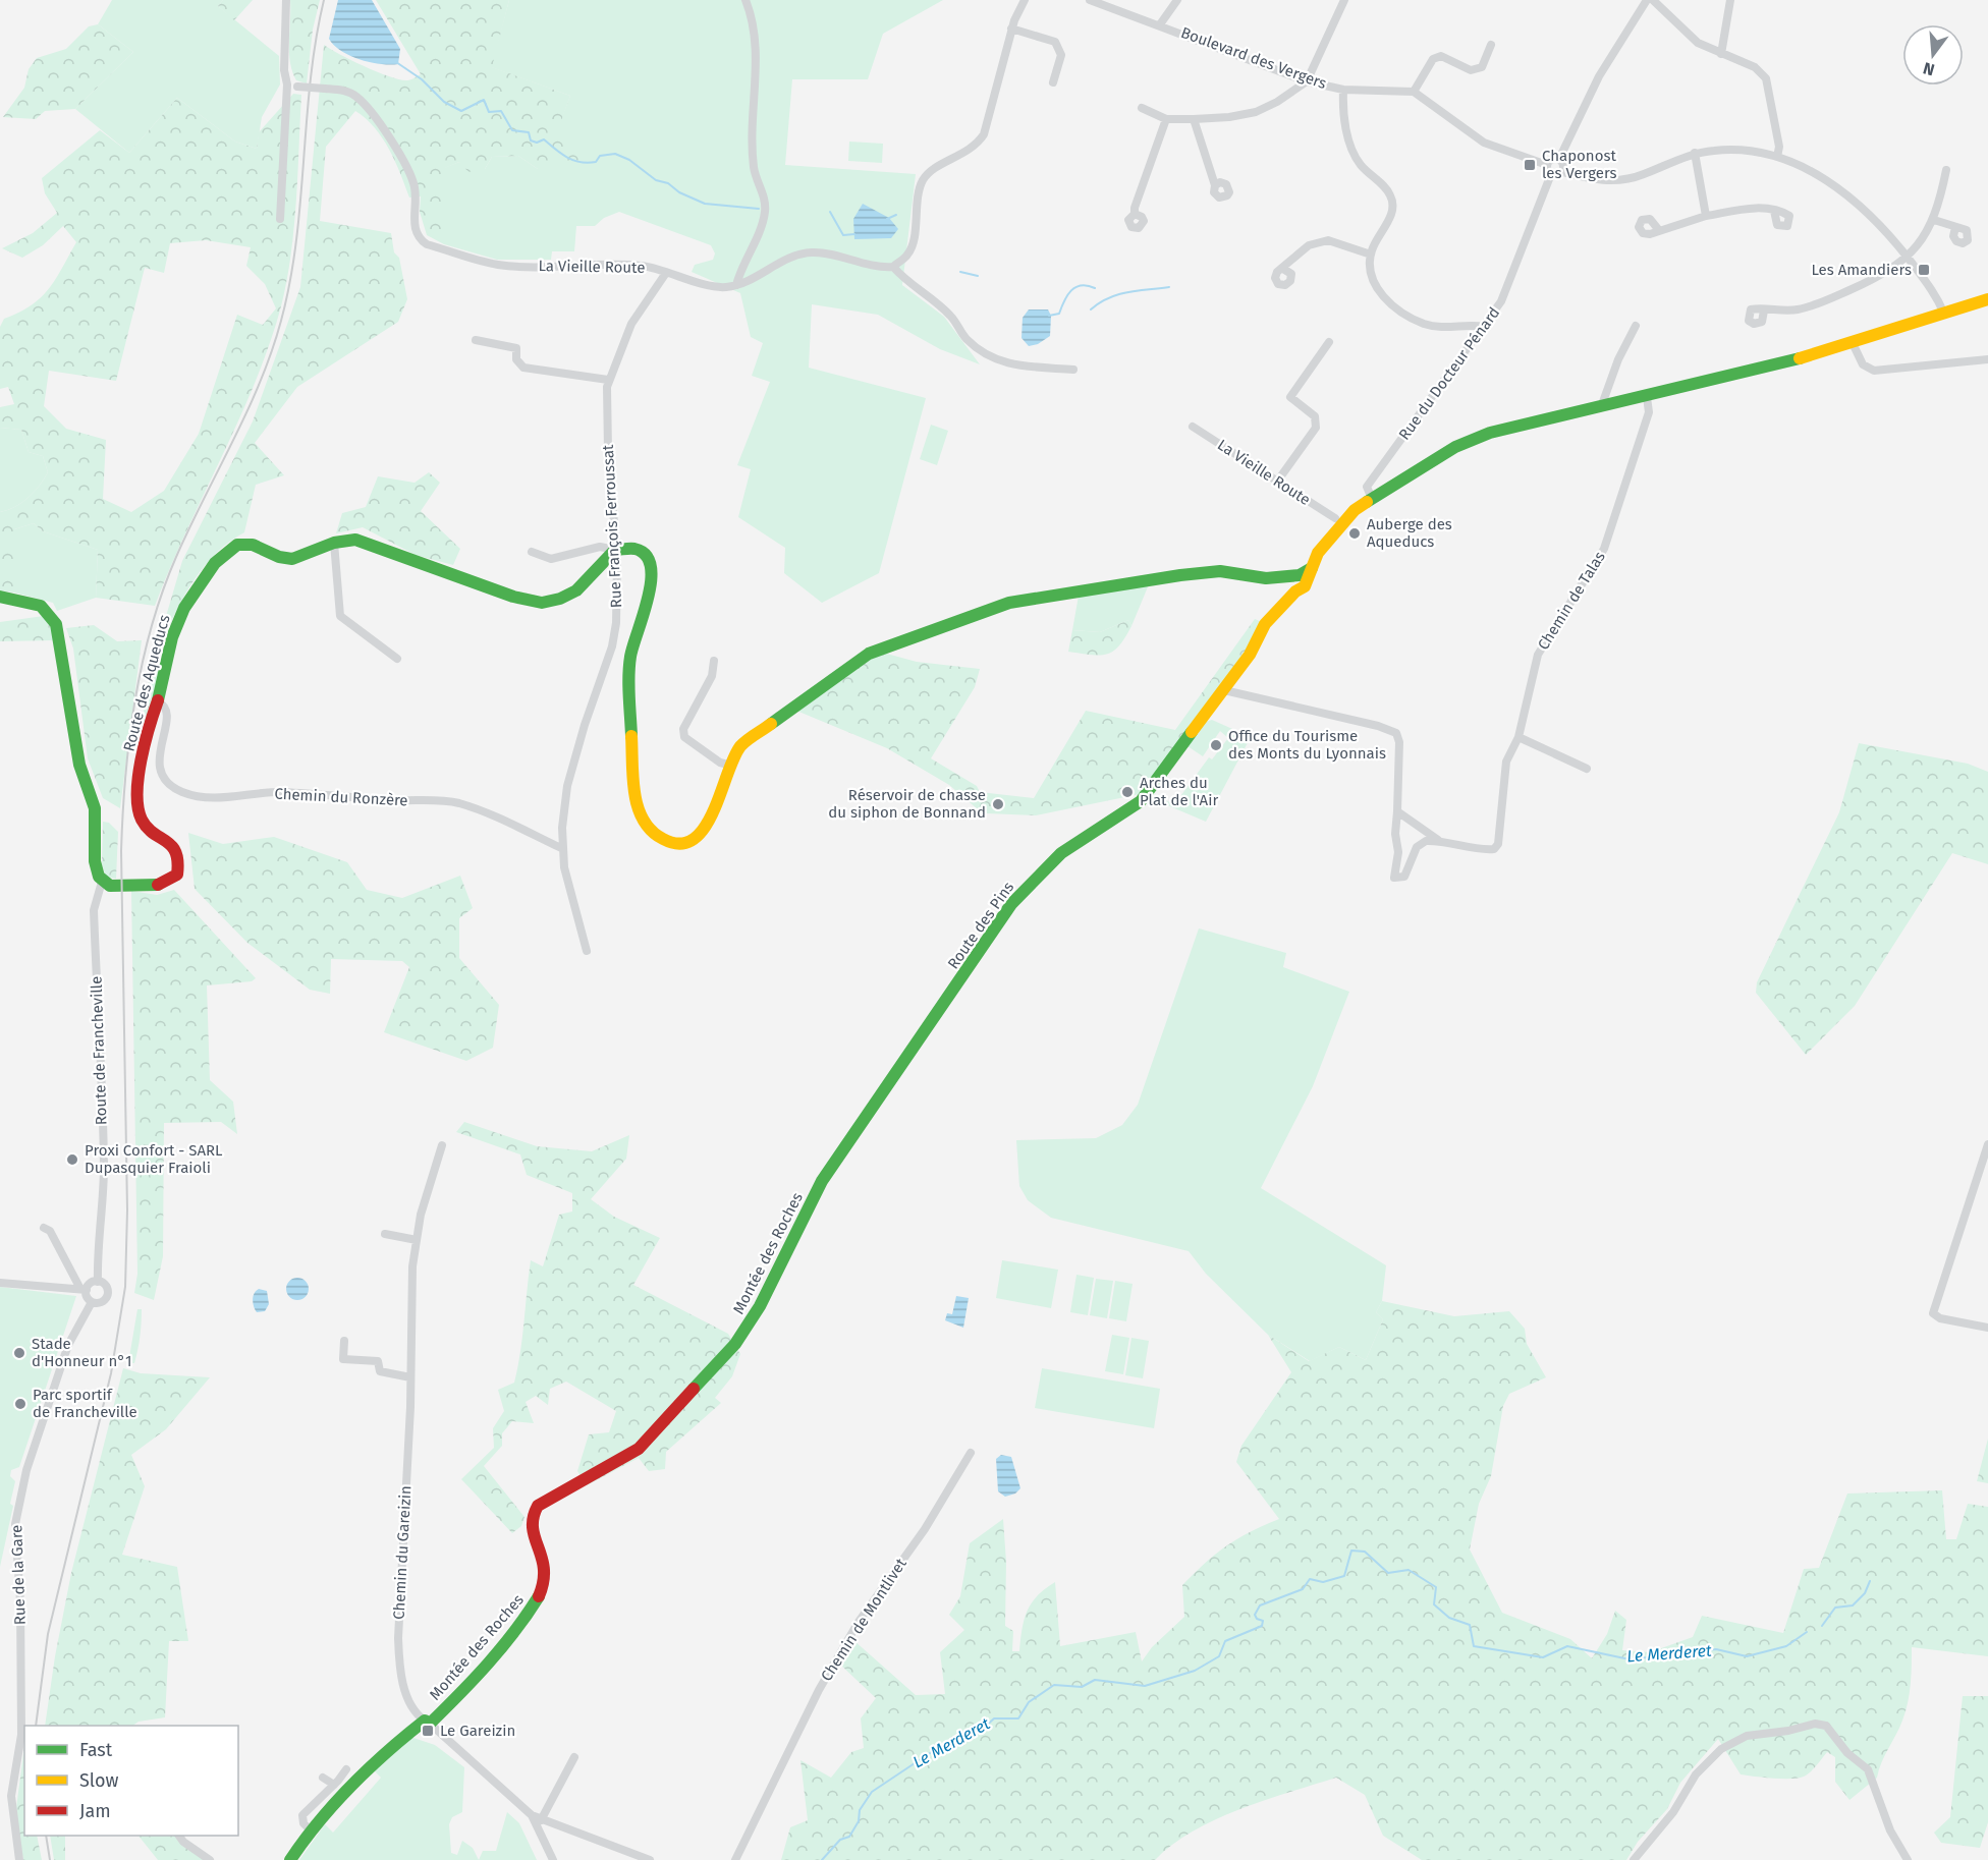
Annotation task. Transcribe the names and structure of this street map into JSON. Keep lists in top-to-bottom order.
{
  "streets": {
    "main road": ["Route des Aqueducs", "Route des Pins", "Montée des Roches"],
    "street": [
      "Boulevard des Vergers",
      "La Vieille Route",
      "Rue du Docteur Pénard",
      "Rue François Ferroussat",
      "Chemin de Talas",
      "Chemin du Ronzère",
      "Route de Francheville",
      "Chemin du Gareizin",
      "Rue de la Gare",
      "Chemin de Montlivet"
    ]
  },
  "crossings": [
    ["La Vieille Route", "Rue François Ferroussat"],
    ["La Vieille Route", "Route des Pins"],
    ["Rue du Docteur Pénard", "Route des Pins"],
    ["Rue François Ferroussat", "Route des Aqueducs"],
    ["Rue François Ferroussat", "Chemin du Ronzère"],
    ["Chemin de Talas", "Route des Pins"],
    ["Route des Aqueducs", "Chemin du Ronzère"],
    ["Route des Aqueducs", "Route de Francheville"],
    ["Route des Pins", "Montée des Roches"],
    ["Route de Francheville", "Rue de la Gare"],
    ["Montée des Roches", "Chemin du Gareizin"]
  ],
  "water": ["Le Merderet"],
  "places": {
    "transit": ["Chaponost les Vergers", "Les Amandiers", "Le Gareizin"],
    "other": [
      "Auberge des Aqueducs",
      "Office du Tourisme des Monts du Lyonnais",
      "Arches du Plat de l'Air",
      "Réservoir de chasse du siphon de Bonnand",
      "Proxi Confort - SARL Dupasquier Fraioli",
      "Stade d'Honneur n°1",
      "Parc sportif de Francheville"
    ]
  },
  "legend": ["Fast", "Slow", "Jam"],
  "north": "bottom"
}
